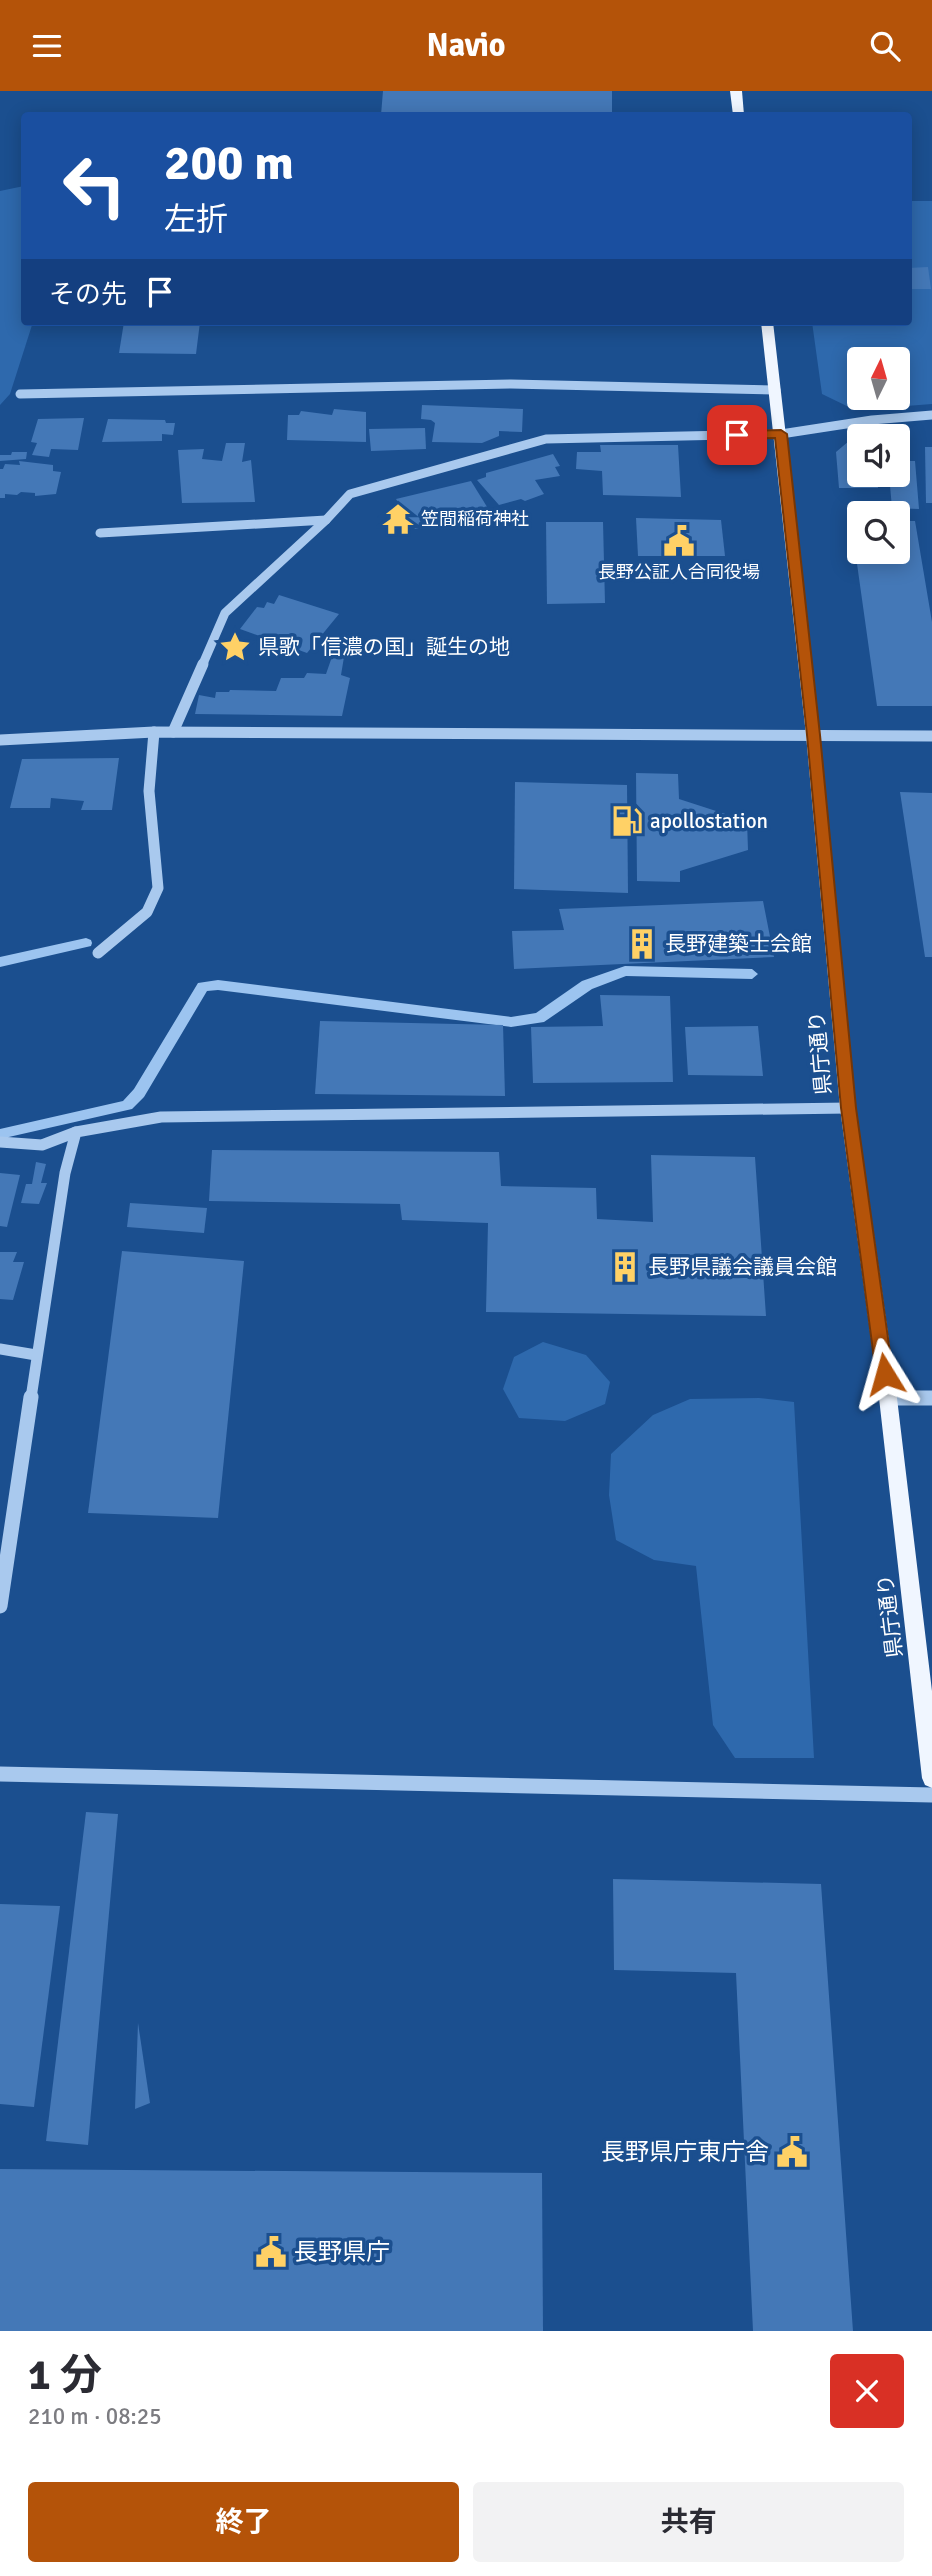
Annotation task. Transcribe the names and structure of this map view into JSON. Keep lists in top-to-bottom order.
{
  "streets": {
    "main road": ["県庁通り"]
  },
  "places": {
    "temple": ["笠間稲荷神社"],
    "public building": ["長野公証人合同役場", "長野県庁東庁舎", "長野県庁"],
    "place": ["県歌「信濃の国」誕生の地"],
    "fuel station": ["apollostation"],
    "building": ["長野建築士会館", "長野県議会議員会館"]
  },
  "north": "top",
  "page": {
    "header": "Navio",
    "turn": ["200 m", "左折"],
    "then": "その先",
    "heading": ["1 分", "210 m · 08:25"],
    "buttons": ["終了", "共有"]
  }
}
